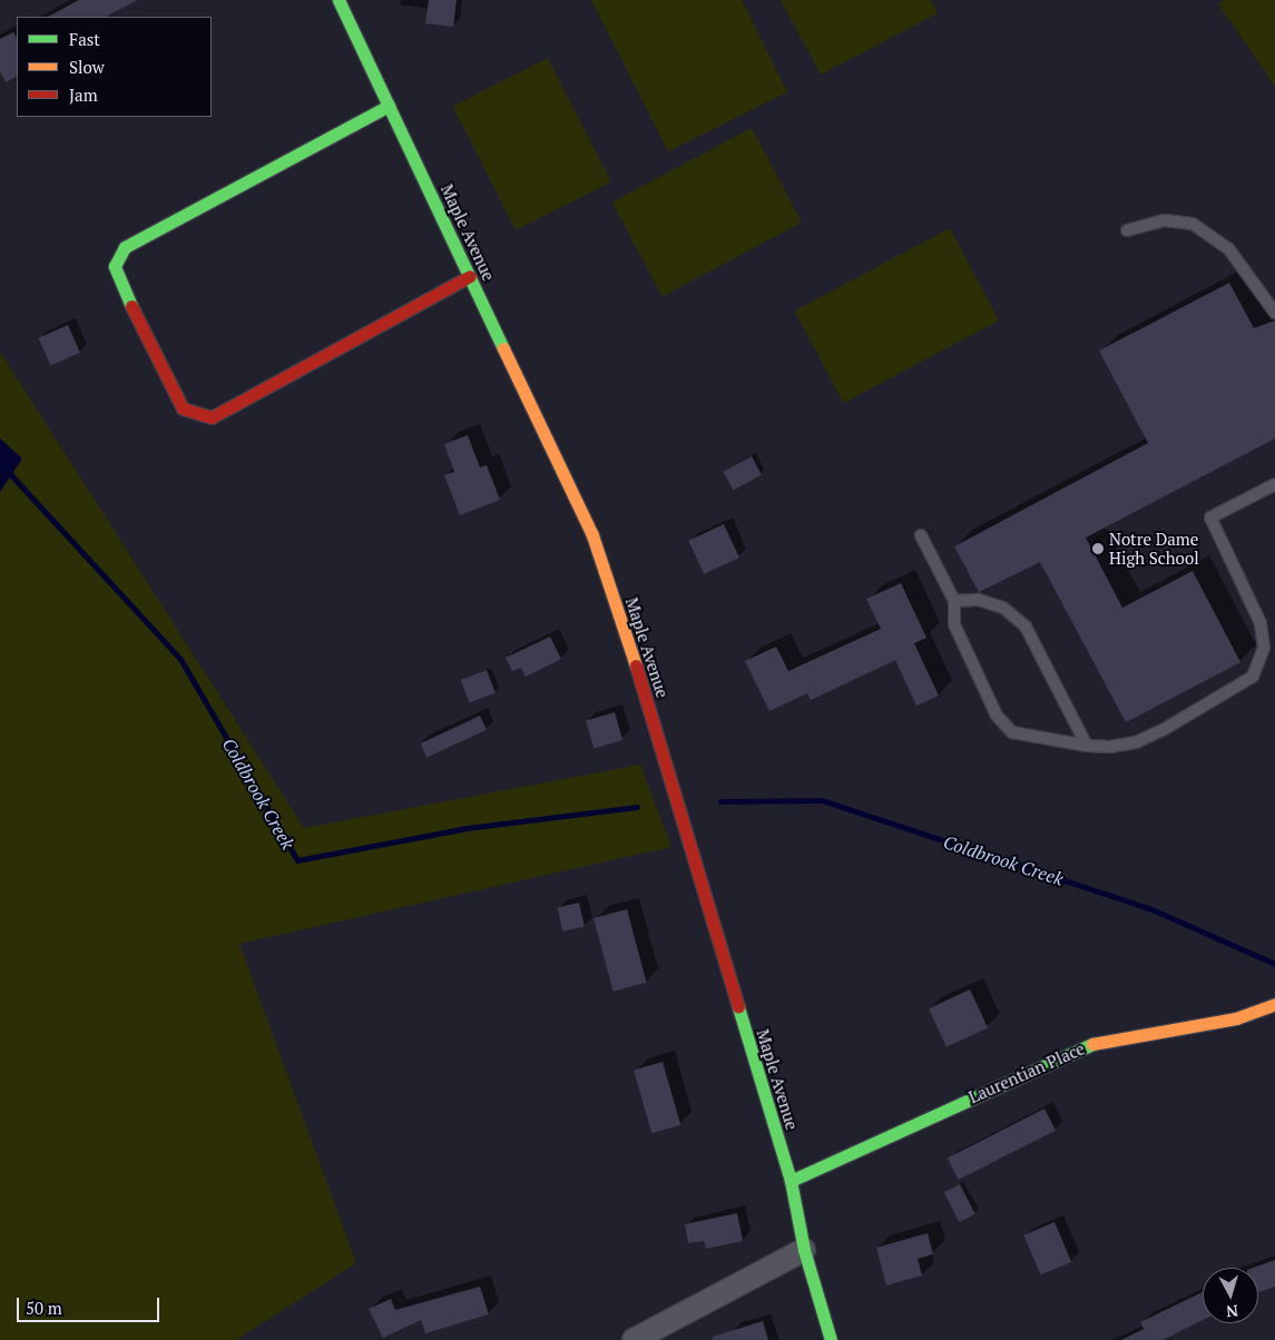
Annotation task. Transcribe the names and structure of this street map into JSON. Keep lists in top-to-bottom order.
{
  "streets": {
    "main road": ["Maple Avenue", "Laurentian Place"]
  },
  "crossings": [
    ["Maple Avenue", "Laurentian Place"]
  ],
  "water": ["Coldbrook Creek"],
  "places": ["Notre Dame High School"],
  "legend": ["Fast", "Slow", "Jam"],
  "scale_bar": "50 m",
  "north": "bottom"
}
